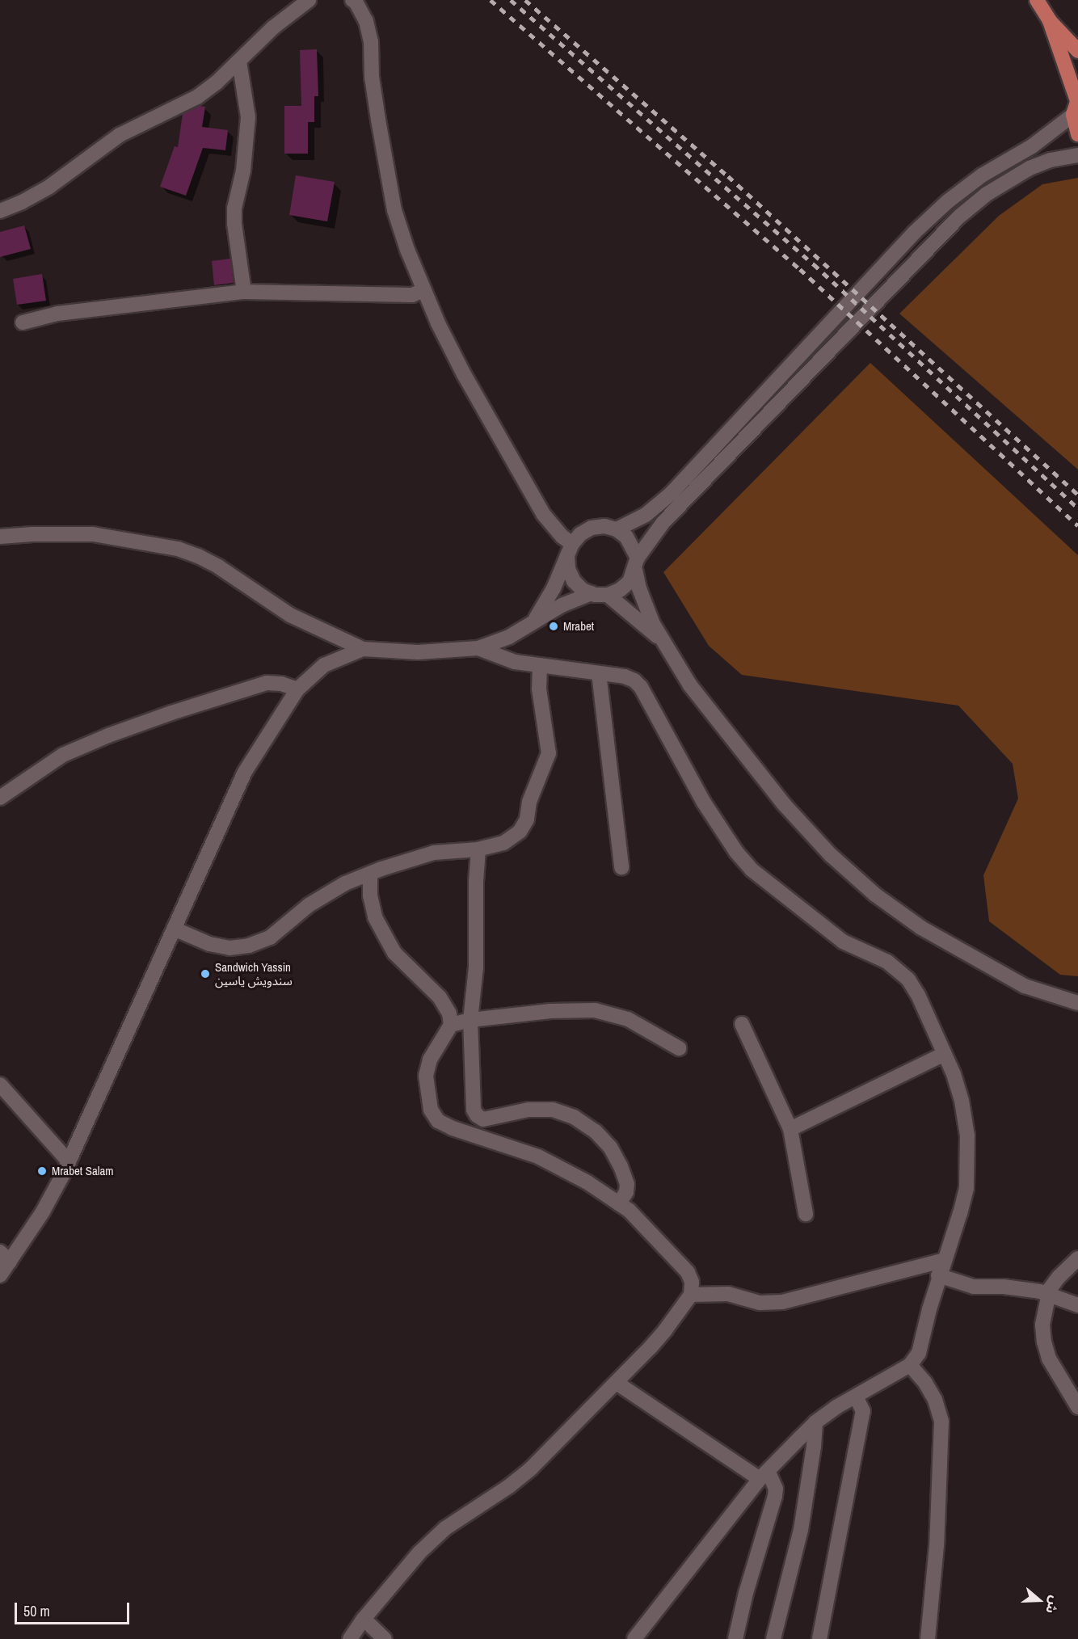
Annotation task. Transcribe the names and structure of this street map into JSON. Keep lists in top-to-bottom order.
{
  "places": ["Mrabet", "Sandwich Yassin سندويش ياسين", "Mrabet Salam"],
  "scale_bar": "50 m",
  "north": "right"
}
